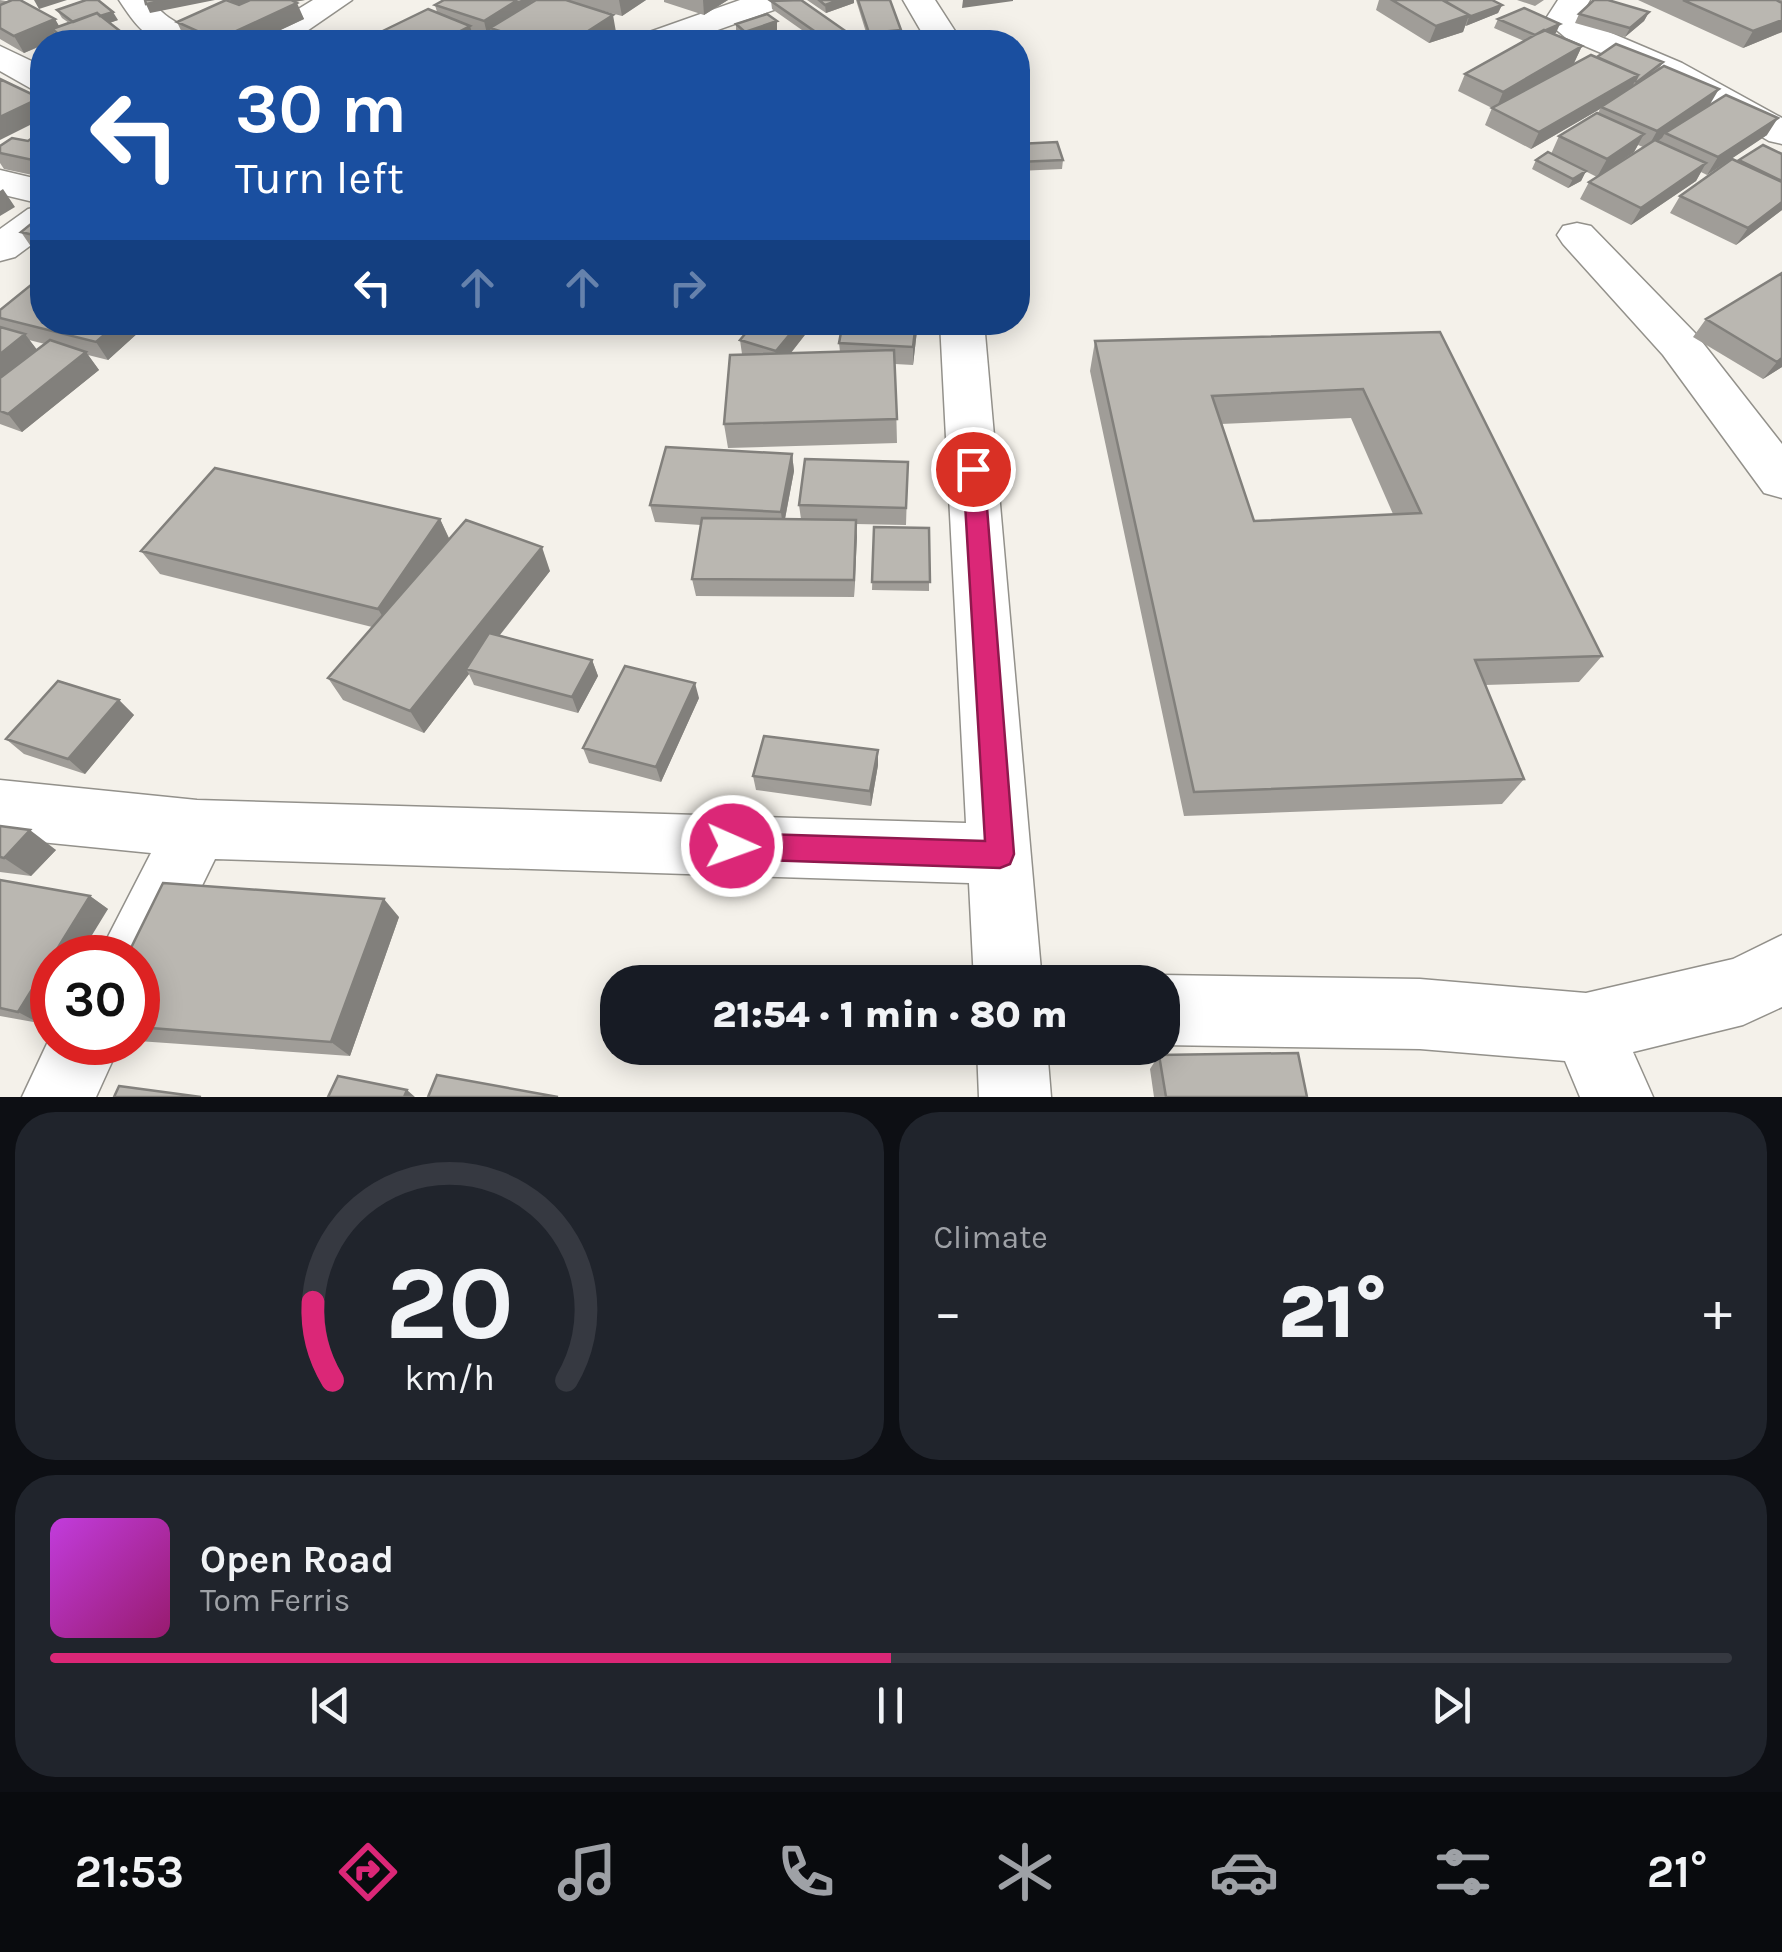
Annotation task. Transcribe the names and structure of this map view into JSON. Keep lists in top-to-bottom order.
{
  "page": {
    "turn": ["30 m", "Turn left"],
    "limit": "30",
    "trip": "21:54 · 1 min · 80 m",
    "tile": "Climate",
    "heat": ["−", "21°", "+"],
    "song": ["Open Road", "Tom Ferris"],
    "tabs": ["21:53", "21°"],
    "gauge": ["20", "km/h"]
  }
}
